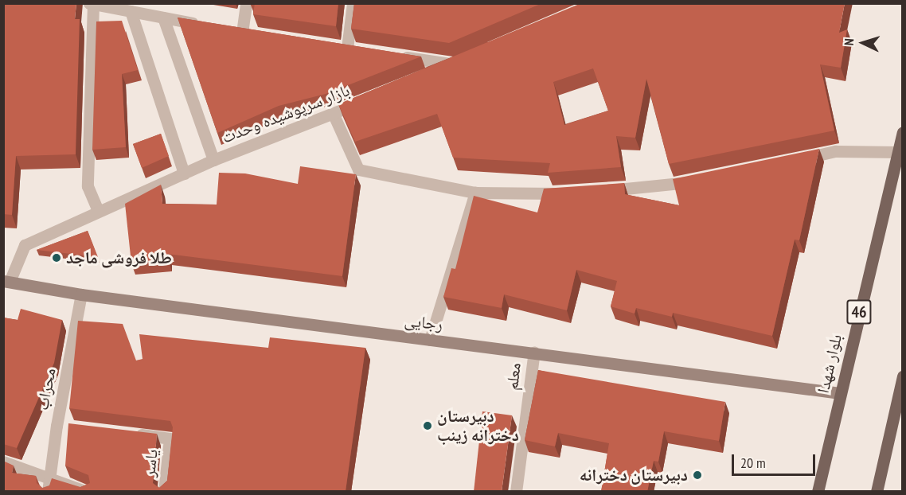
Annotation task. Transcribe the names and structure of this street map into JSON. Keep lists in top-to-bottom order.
{
  "streets": {
    "main road": ["46", "بلوار شهدا"],
    "street": [
      "بازار سرپوشیده وحدت",
      "رجایی",
      "معلم",
      "محراب",
      "یاسر"
    ]
  },
  "crossings": [
    ["بازار سرپوشیده وحدت", "رجایی"],
    ["رجایی", "بلوار شهدا"],
    ["رجایی", "معلم"],
    ["رجایی", "محراب"]
  ],
  "places": ["طلا فروشی ماجد", "دبیرستان دخترانه زینب", "دبیرستان دخترانه"],
  "scale_bar": "20 m",
  "north": "left"
}
